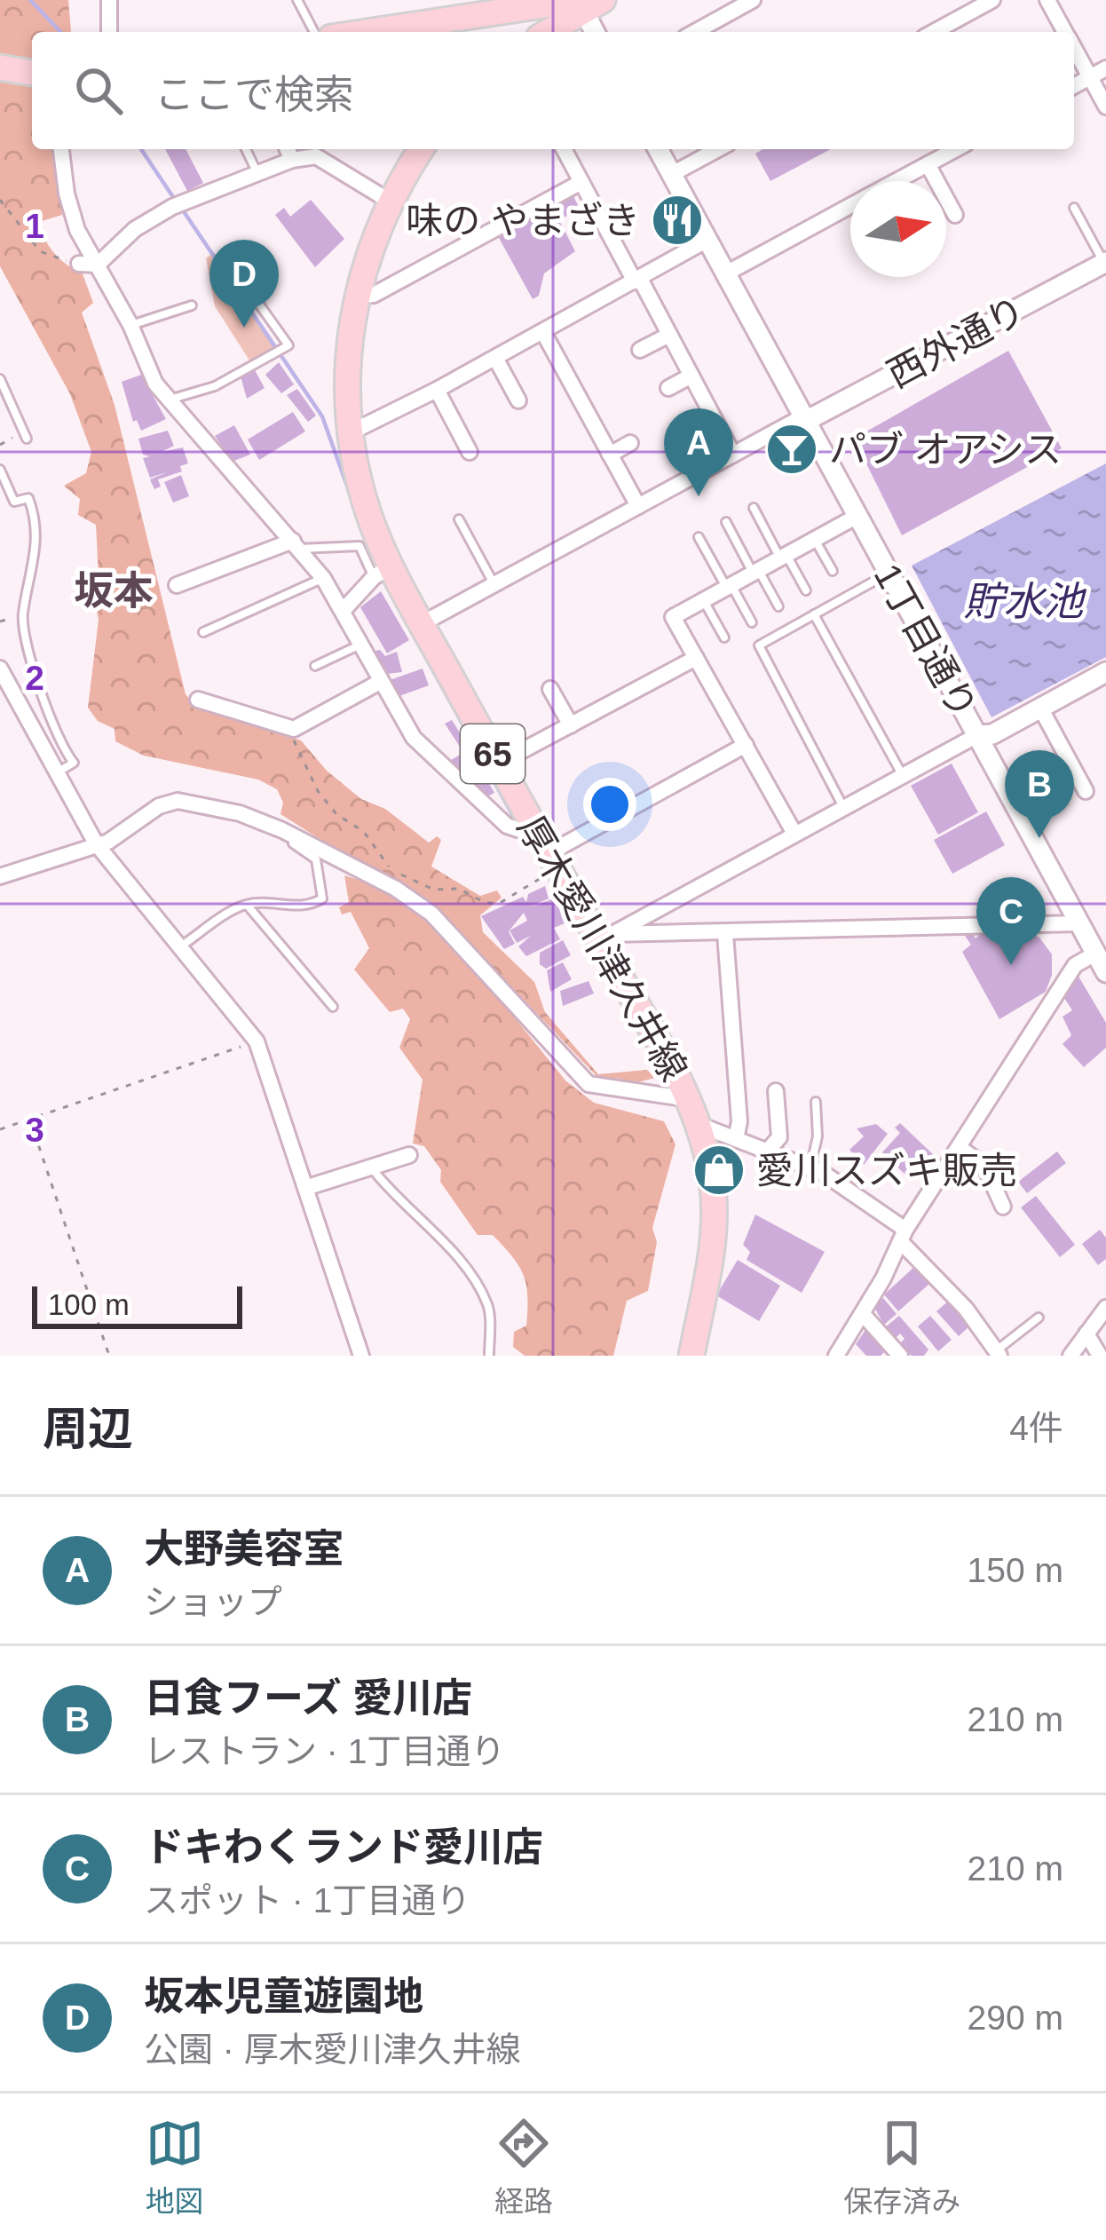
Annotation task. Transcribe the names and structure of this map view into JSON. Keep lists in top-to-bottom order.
{
  "streets": {
    "main road": ["65", "厚木愛川津久井線"],
    "street": ["西外通り", "1丁目通り"]
  },
  "crossings": [
    ["西外通り", "1丁目通り"]
  ],
  "districts": ["坂本"],
  "water": ["貯水池"],
  "places": {
    "restaurant": ["味の やまざき"],
    "bar": ["パブ オアシス"],
    "shop": ["愛川スズキ販売"]
  },
  "scale_bar": "100 m",
  "north": "right",
  "page": {
    "search": "ここで検索",
    "pins": [
      "D",
      "A",
      "B",
      "C"
    ],
    "scale": "100 m",
    "heading": ["周辺", "4件"],
    "list": [
      {
        "mark": "A",
        "name": "大野美容室",
        "note": "ショップ",
        "value": "150 m"
      },
      {
        "mark": "B",
        "name": "日食フーズ 愛川店",
        "note": "レストラン · 1丁目通り",
        "value": "210 m"
      },
      {
        "mark": "C",
        "name": "ドキわくランド愛川店",
        "note": "スポット · 1丁目通り",
        "value": "210 m"
      },
      {
        "mark": "D",
        "name": "坂本児童遊園地",
        "note": "公園 · 厚木愛川津久井線",
        "value": "290 m"
      }
    ],
    "nav": ["地図", "経路", "保存済み"]
  },
  "grid": {
    "rows": ["1", "2", "3"]
  }
}
